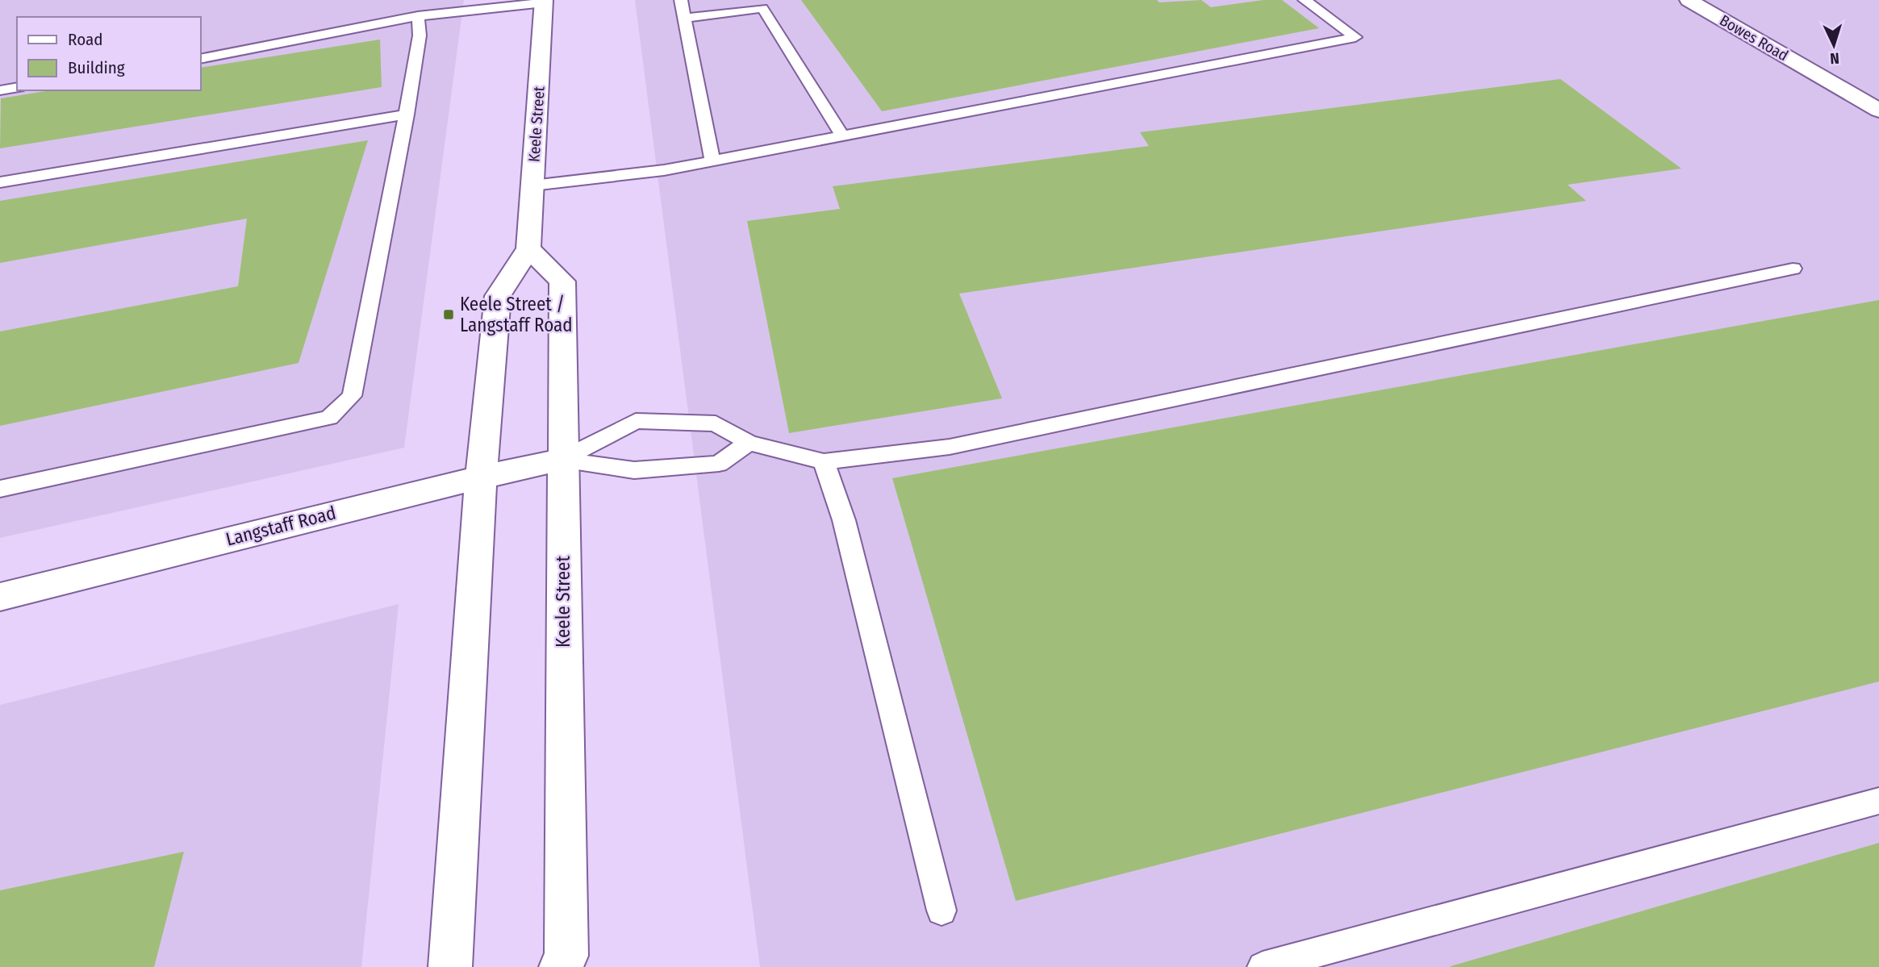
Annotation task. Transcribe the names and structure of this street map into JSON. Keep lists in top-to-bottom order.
{
  "streets": {
    "main road": ["Bowes Road", "Keele Street", "Langstaff Road"]
  },
  "crossings": [
    ["Keele Street", "Langstaff Road"]
  ],
  "places": {
    "transit": ["Keele Street / Langstaff Road"]
  },
  "legend": ["Road", "Building"],
  "north": "bottom"
}
